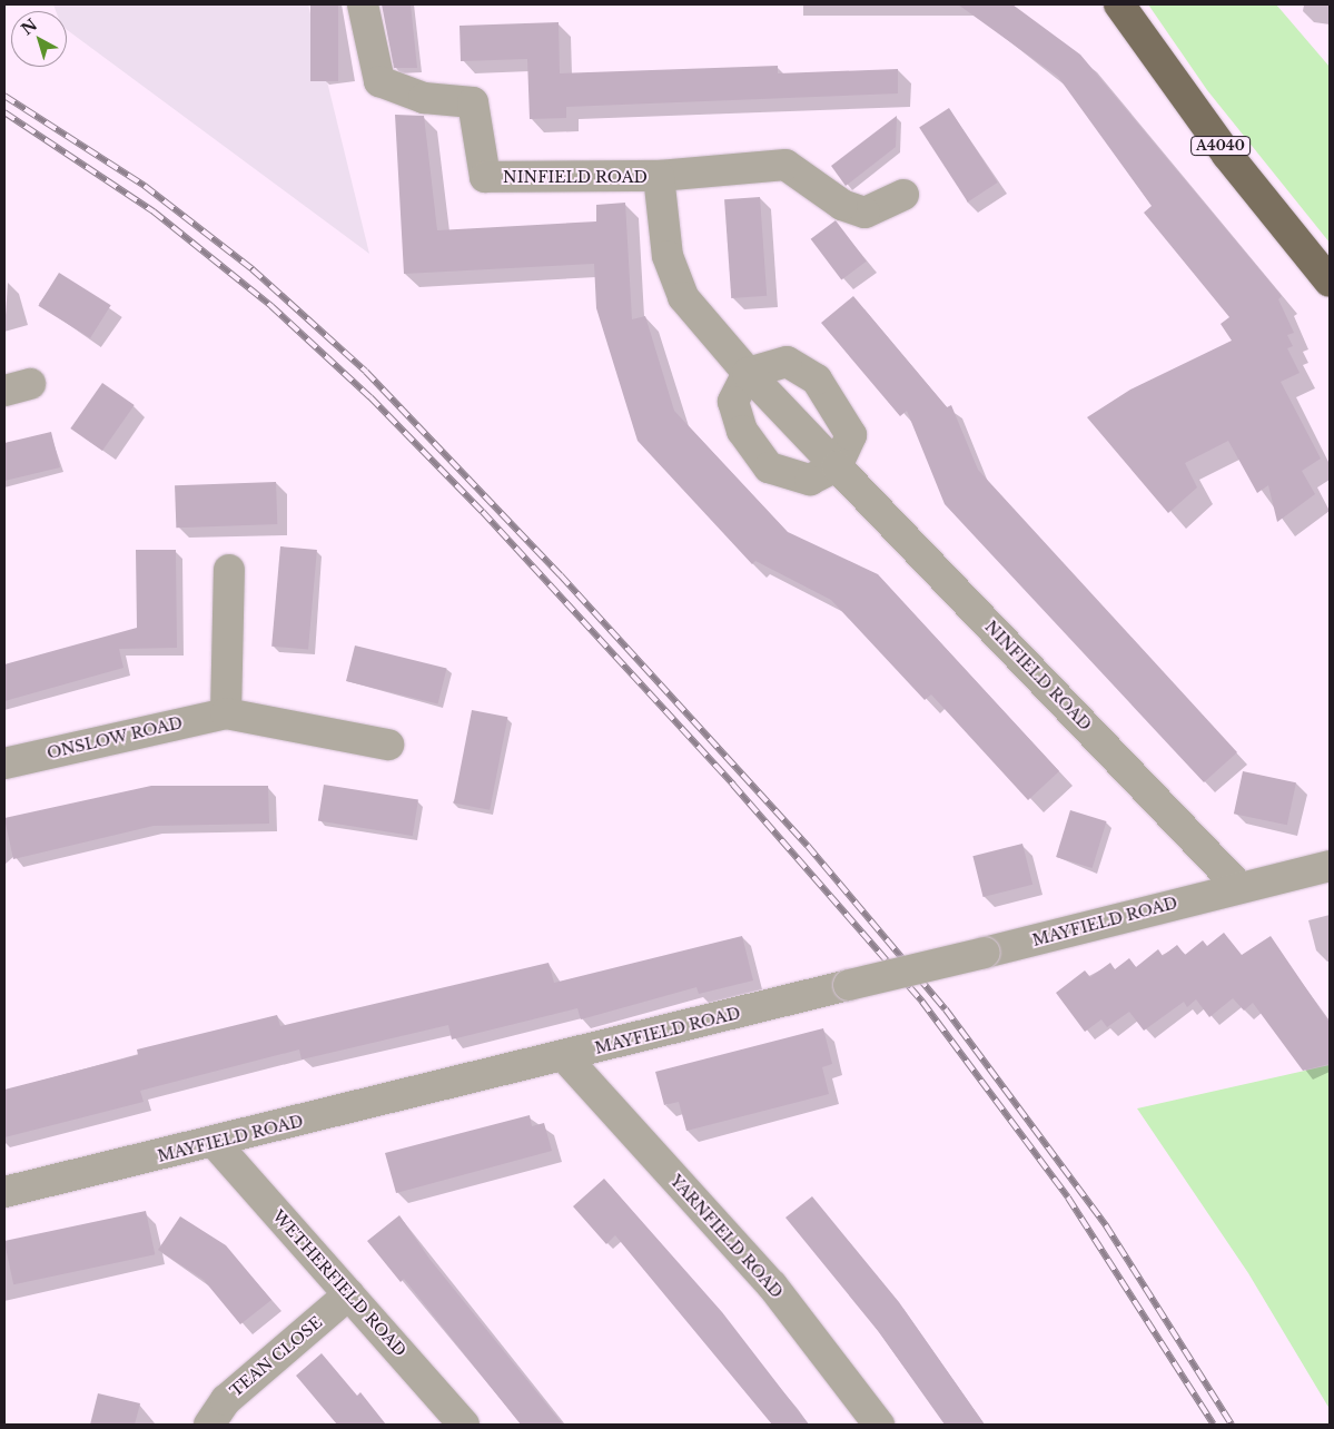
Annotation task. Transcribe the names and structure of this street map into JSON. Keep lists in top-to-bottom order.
{
  "streets": {
    "main road": ["A4040"],
    "street": [
      "NINFIELD ROAD",
      "ONSLOW ROAD",
      "MAYFIELD ROAD",
      "YARNFIELD ROAD",
      "WETHERFIELD ROAD",
      "TEAN CLOSE"
    ]
  },
  "crossings": [
    ["NINFIELD ROAD", "MAYFIELD ROAD"],
    ["MAYFIELD ROAD", "YARNFIELD ROAD"],
    ["MAYFIELD ROAD", "WETHERFIELD ROAD"],
    ["WETHERFIELD ROAD", "TEAN CLOSE"]
  ],
  "north": "top left"
}
